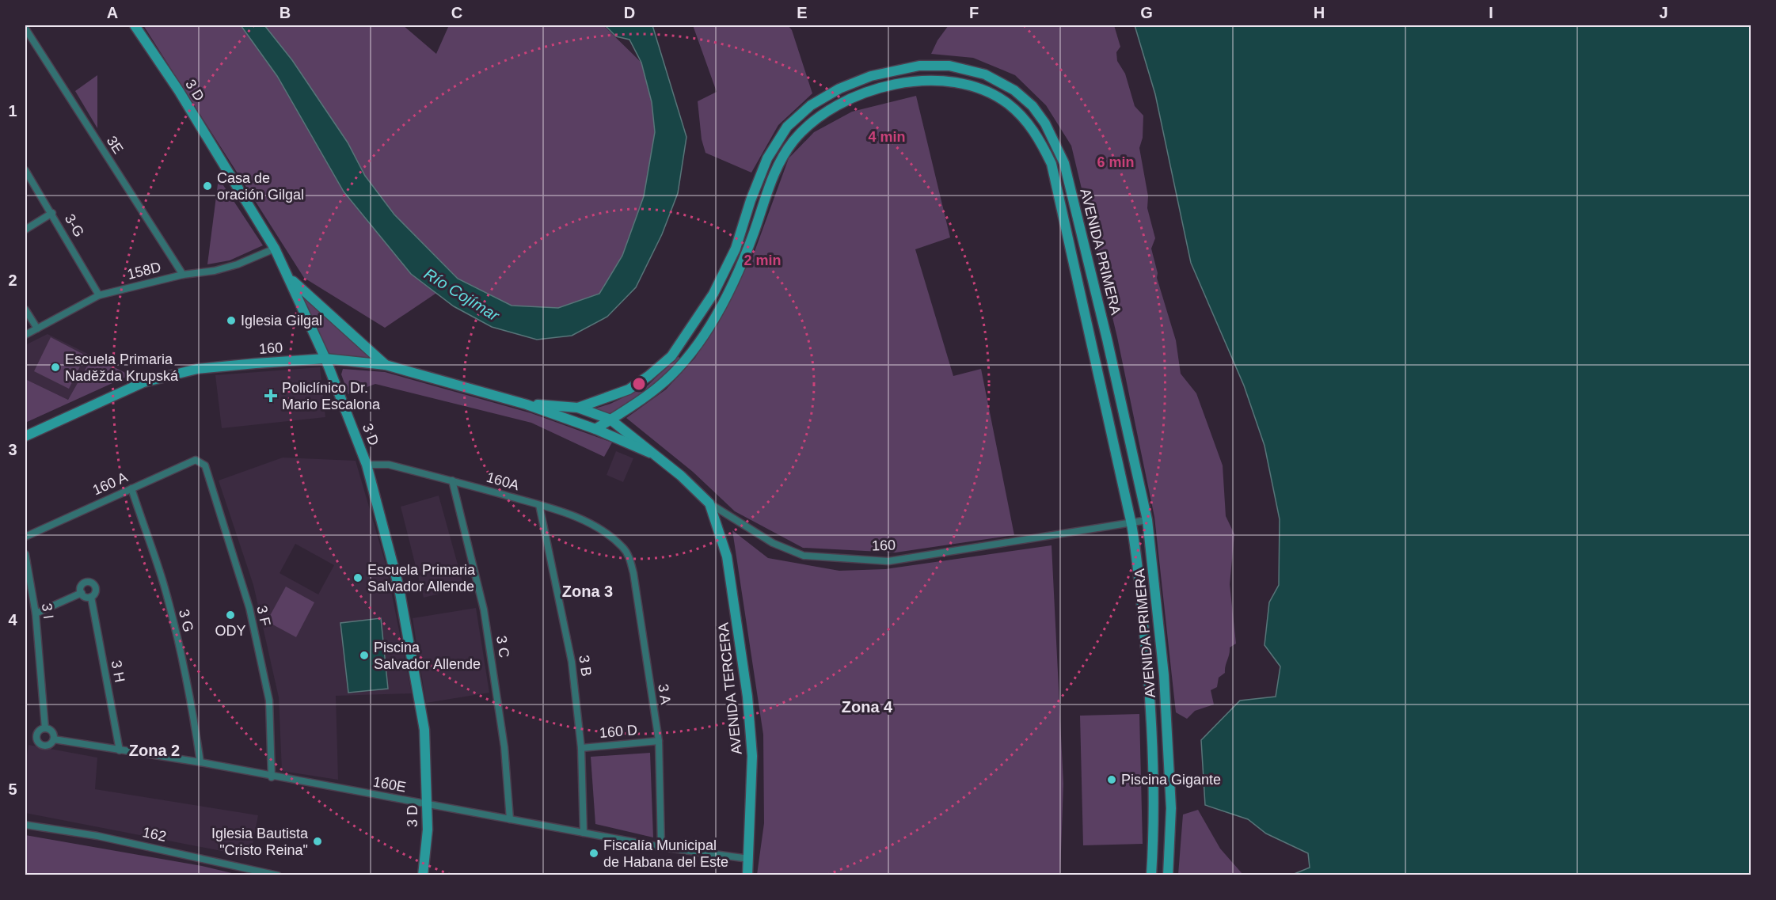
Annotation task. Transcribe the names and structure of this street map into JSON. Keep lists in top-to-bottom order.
{
  "streets": {
    "street": [
      "3 D",
      "3E",
      "3-G",
      "AVENIDA PRIMERA",
      "158D",
      "160",
      "160A",
      "160 A",
      "3 I",
      "3 F",
      "3 G",
      "3 C",
      "3 B",
      "3 H",
      "AVENIDA TERCERA",
      "3 A",
      "160 D",
      "160E",
      "162"
    ]
  },
  "crossings": [
    ["3 D", "158D"],
    ["3 D", "160"],
    ["3 D", "160A"],
    ["3 D", "160E"],
    ["3E", "158D"],
    ["3-G", "158D"],
    ["AVENIDA PRIMERA", "160"],
    ["160", "AVENIDA TERCERA"],
    ["160A", "3 C"],
    ["160A", "3 B"],
    ["160A", "3 A"],
    ["160 A", "3 F"],
    ["160 A", "3 G"],
    ["3 I", "160E"],
    ["3 F", "160E"],
    ["3 G", "160E"],
    ["3 C", "160E"],
    ["3 B", "160 D"],
    ["3 B", "160E"],
    ["3 H", "160E"],
    ["AVENIDA TERCERA", "160E"],
    ["3 A", "160 D"],
    ["3 A", "160E"]
  ],
  "districts": ["Zona 3", "Zona 4", "Zona 2"],
  "water": ["Río Cojímar"],
  "places": {
    "other": [
      "Casa de oración Gilgal",
      "Iglesia Gilgal",
      "Escuela Primaria Naděžda Krupská",
      "Escuela Primaria Salvador Allende",
      "ODY",
      "Piscina Salvador Allende",
      "Piscina Gigante",
      "Iglesia Bautista \"Cristo Reina\"",
      "Fiscalía Municipal de Habana del Este"
    ],
    "health": ["Policlínico Dr. Mario Escalona"]
  },
  "grid": {
    "columns": [
      "A",
      "B",
      "C",
      "D",
      "E",
      "F",
      "G",
      "H",
      "I",
      "J"
    ],
    "rows": [
      "1",
      "2",
      "3",
      "4",
      "5"
    ]
  },
  "rings": ["4 min", "6 min", "2 min"]
}
